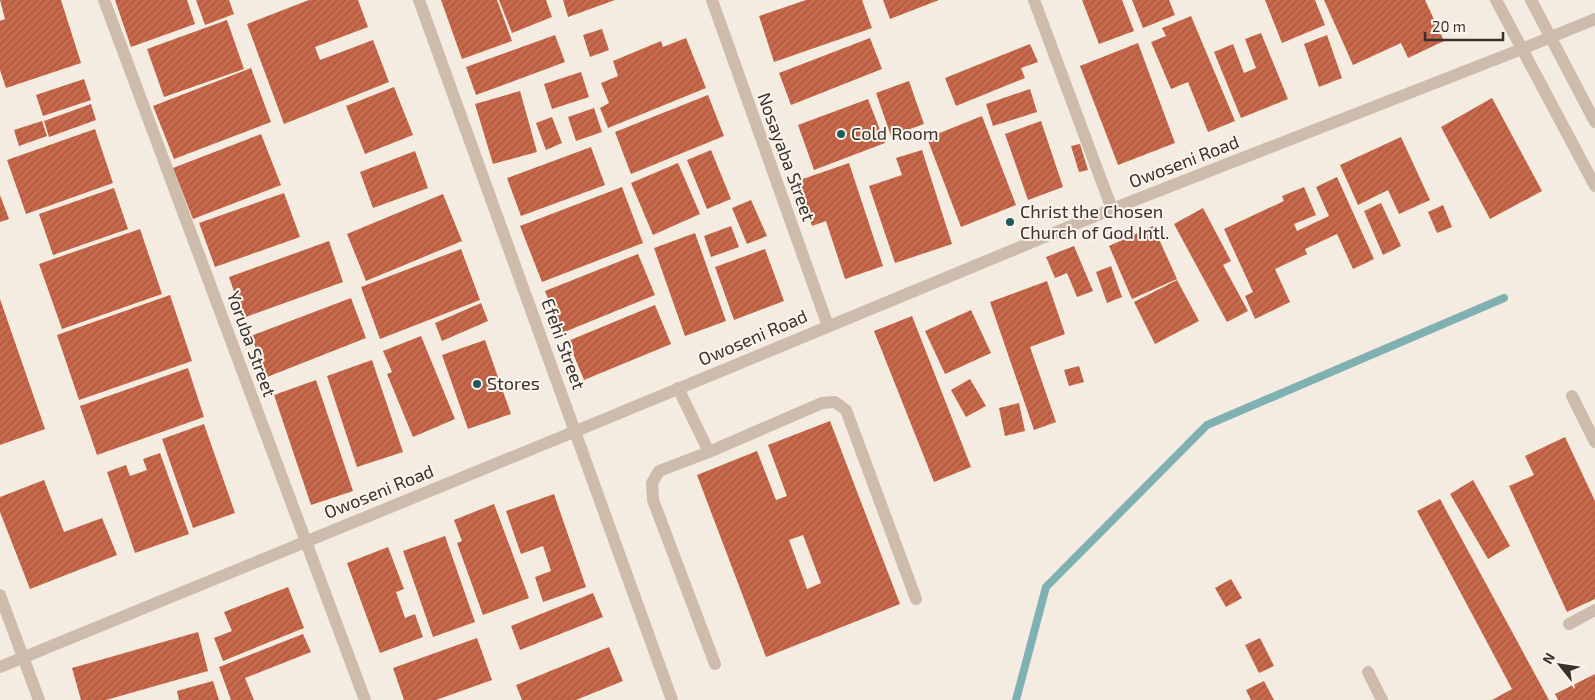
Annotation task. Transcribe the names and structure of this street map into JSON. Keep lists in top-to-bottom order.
{
  "streets": {
    "street": [
      "Nosayaba Street",
      "Owoseni Road",
      "Yoruba Street",
      "Efehi Street"
    ]
  },
  "crossings": [
    ["Nosayaba Street", "Owoseni Road"],
    ["Owoseni Road", "Yoruba Street"],
    ["Owoseni Road", "Efehi Street"]
  ],
  "places": ["Cold Room", "Christ the Chosen Church of God Intl.", "Stores"],
  "scale_bar": "20 m",
  "north": "top left"
}
